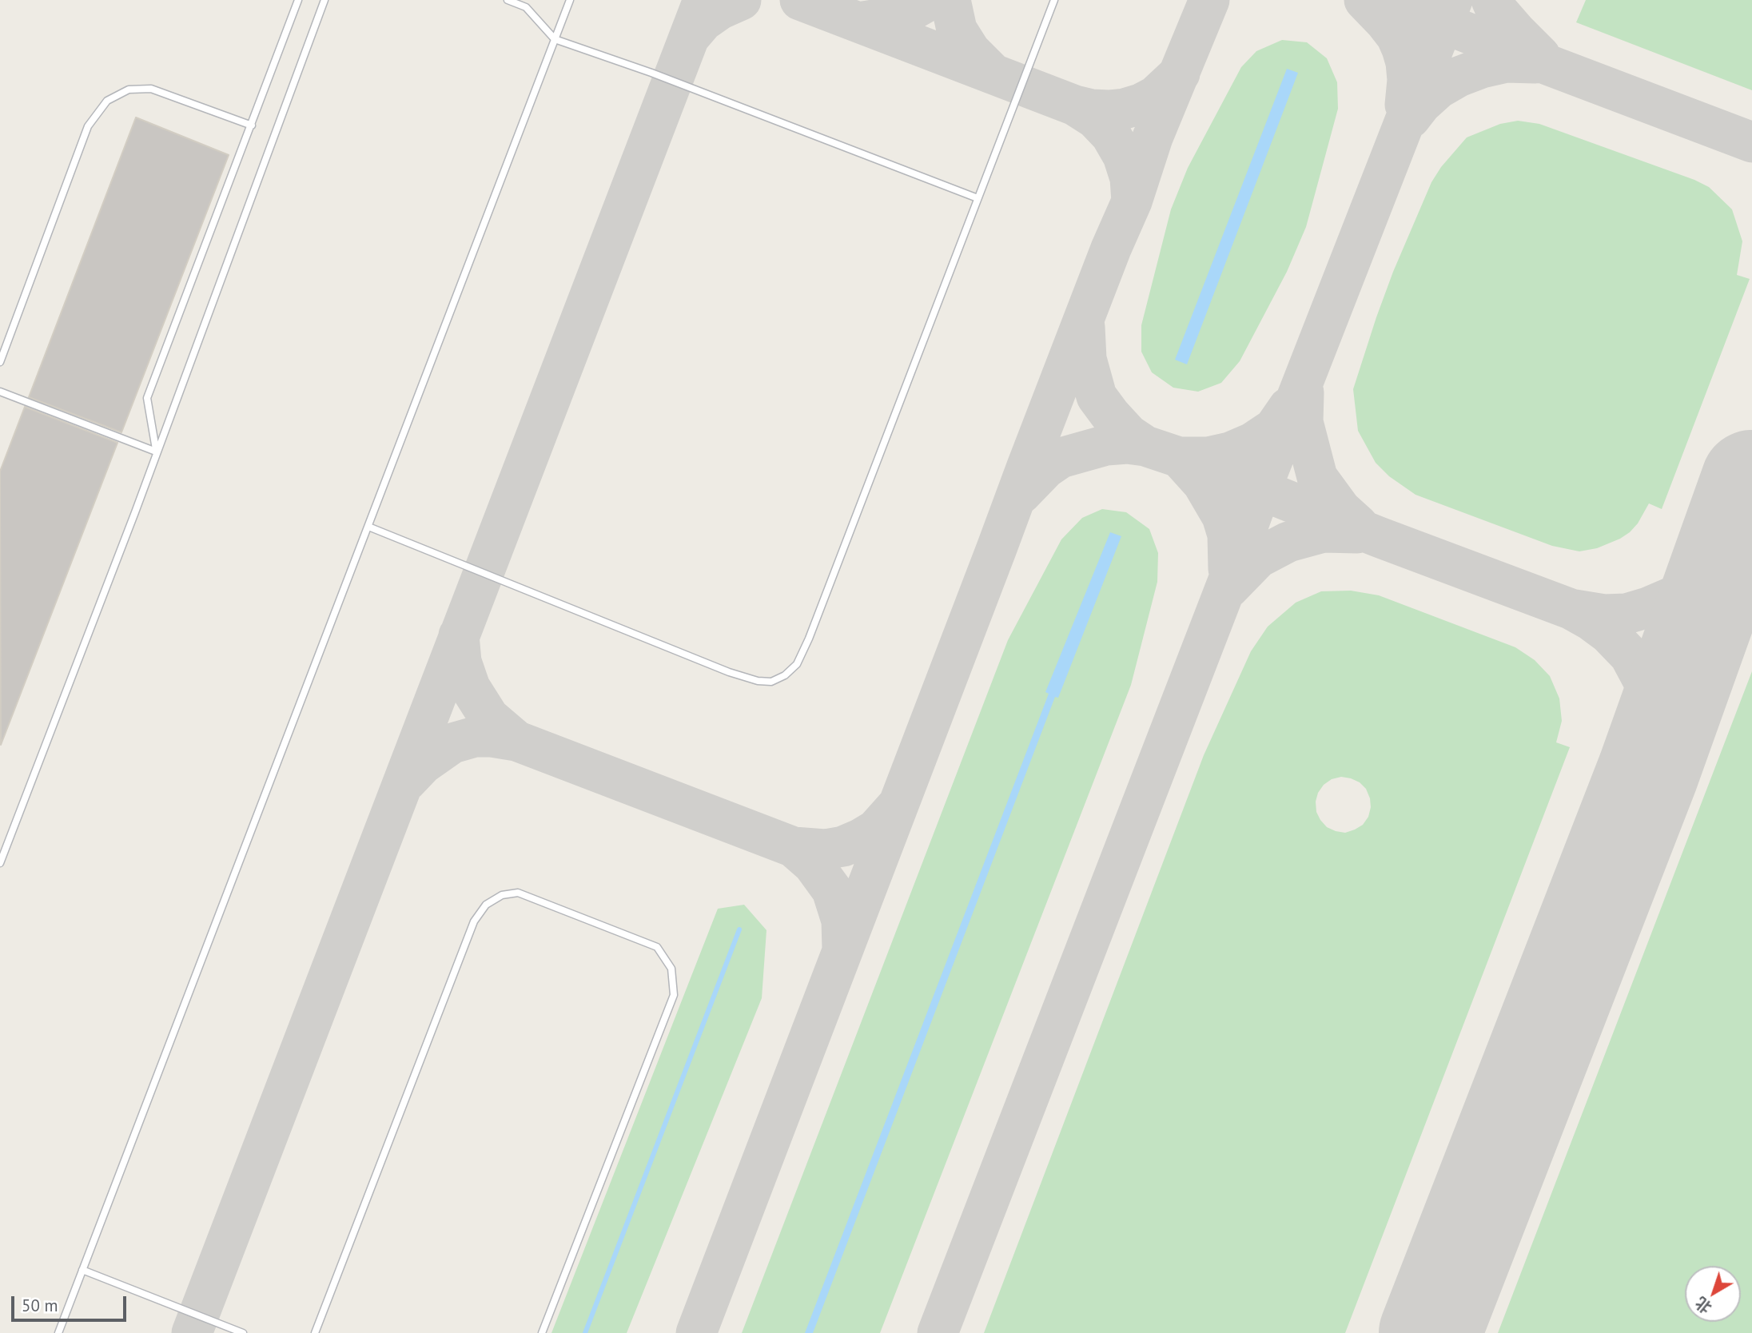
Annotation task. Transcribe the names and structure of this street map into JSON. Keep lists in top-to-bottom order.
{
  "scale_bar": "50 m",
  "north": "bottom left"
}
